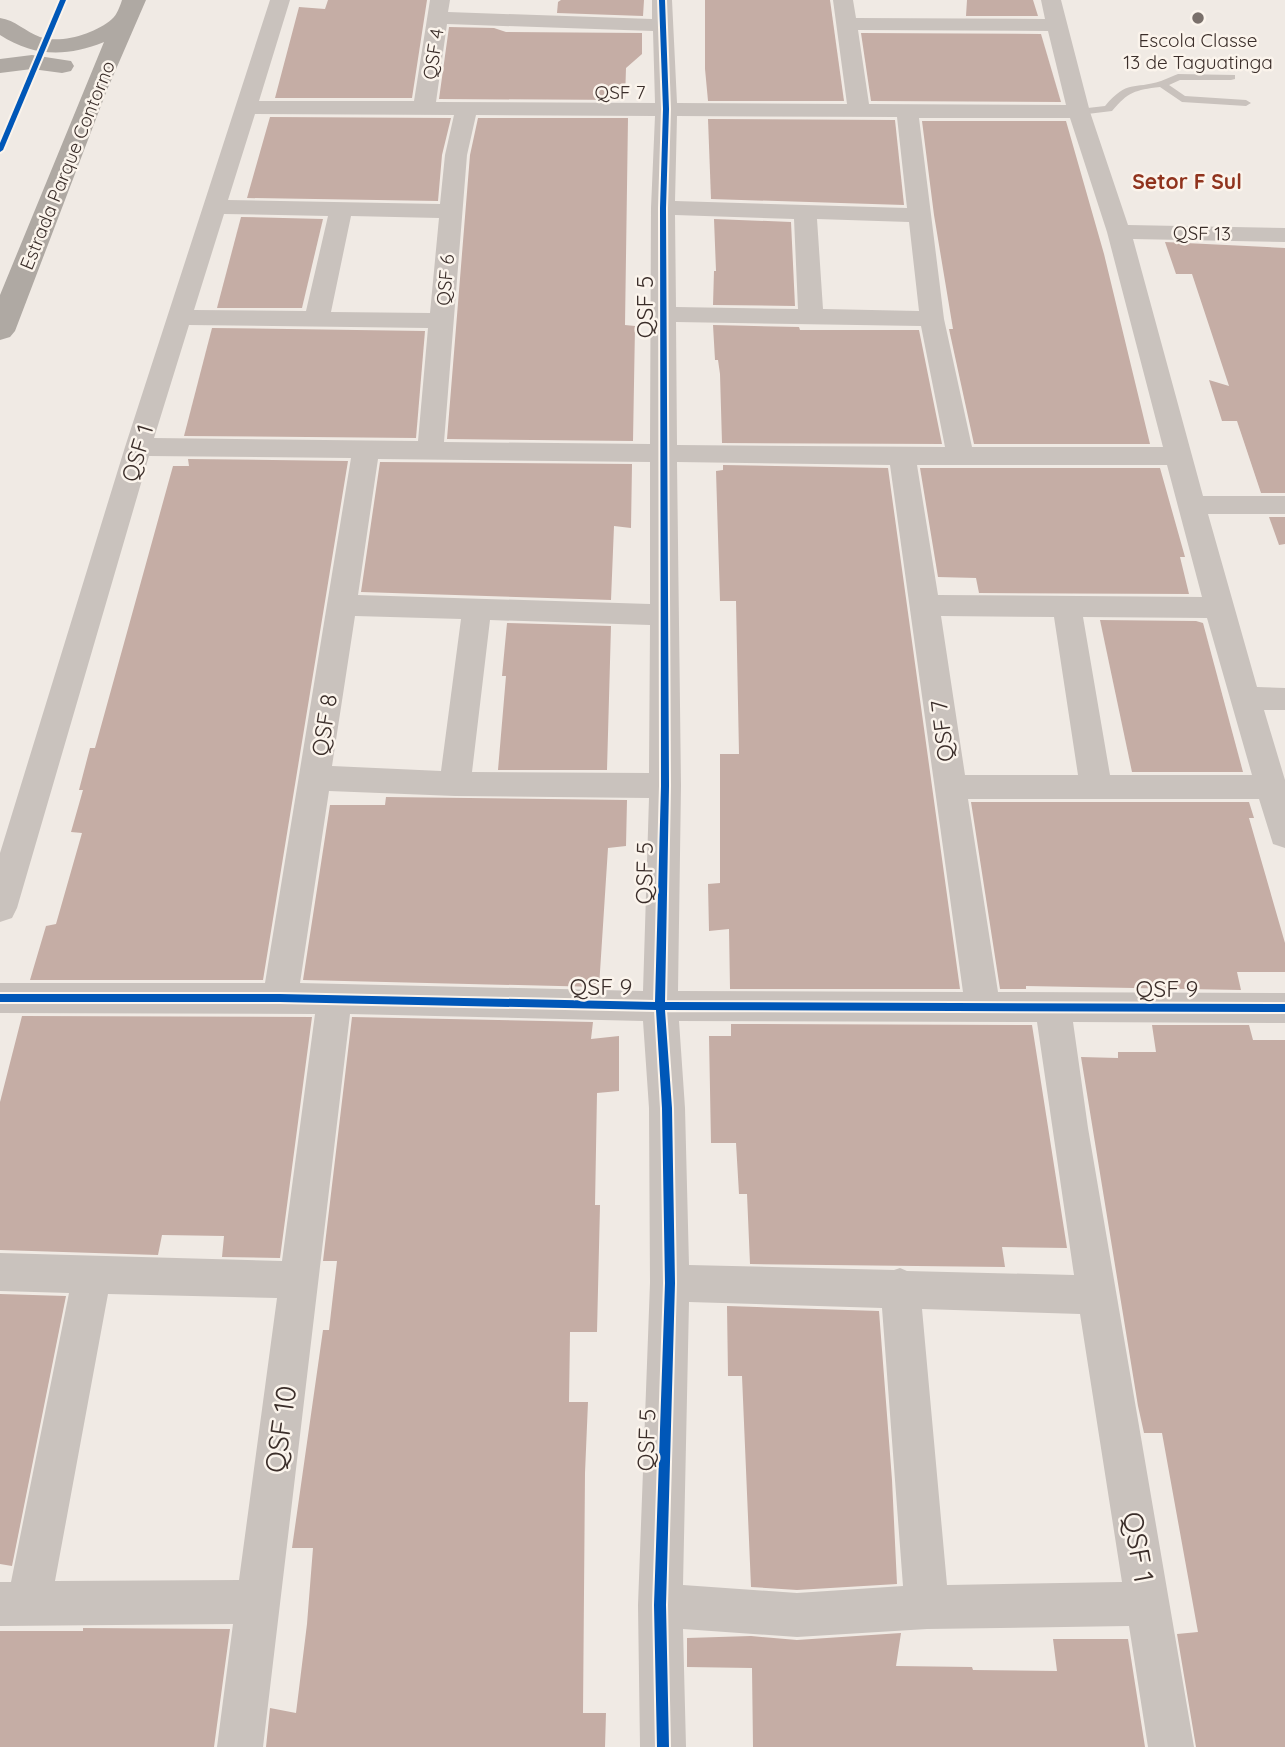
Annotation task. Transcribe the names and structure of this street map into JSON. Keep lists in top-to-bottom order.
{
  "streets": {
    "highway": ["Estrada Parque Contorno"],
    "street": [
      "QSF 4",
      "QSF 7",
      "QSF 13",
      "QSF 6",
      "QSF 5",
      "QSF 1",
      "QSF 8",
      "QSF 9",
      "QSF 10"
    ]
  },
  "crossings": [
    ["QSF 4", "QSF 7"],
    ["QSF 7", "QSF 6"],
    ["QSF 7", "QSF 5"],
    ["QSF 7", "QSF 1"],
    ["QSF 7", "QSF 9"],
    ["QSF 5", "QSF 1"],
    ["QSF 5", "QSF 9"],
    ["QSF 1", "QSF 9"],
    ["QSF 8", "QSF 9"],
    ["QSF 9", "QSF 10"]
  ],
  "districts": ["Setor F Sul"],
  "places": ["Escola Classe 13 de Taguatinga"]
}
